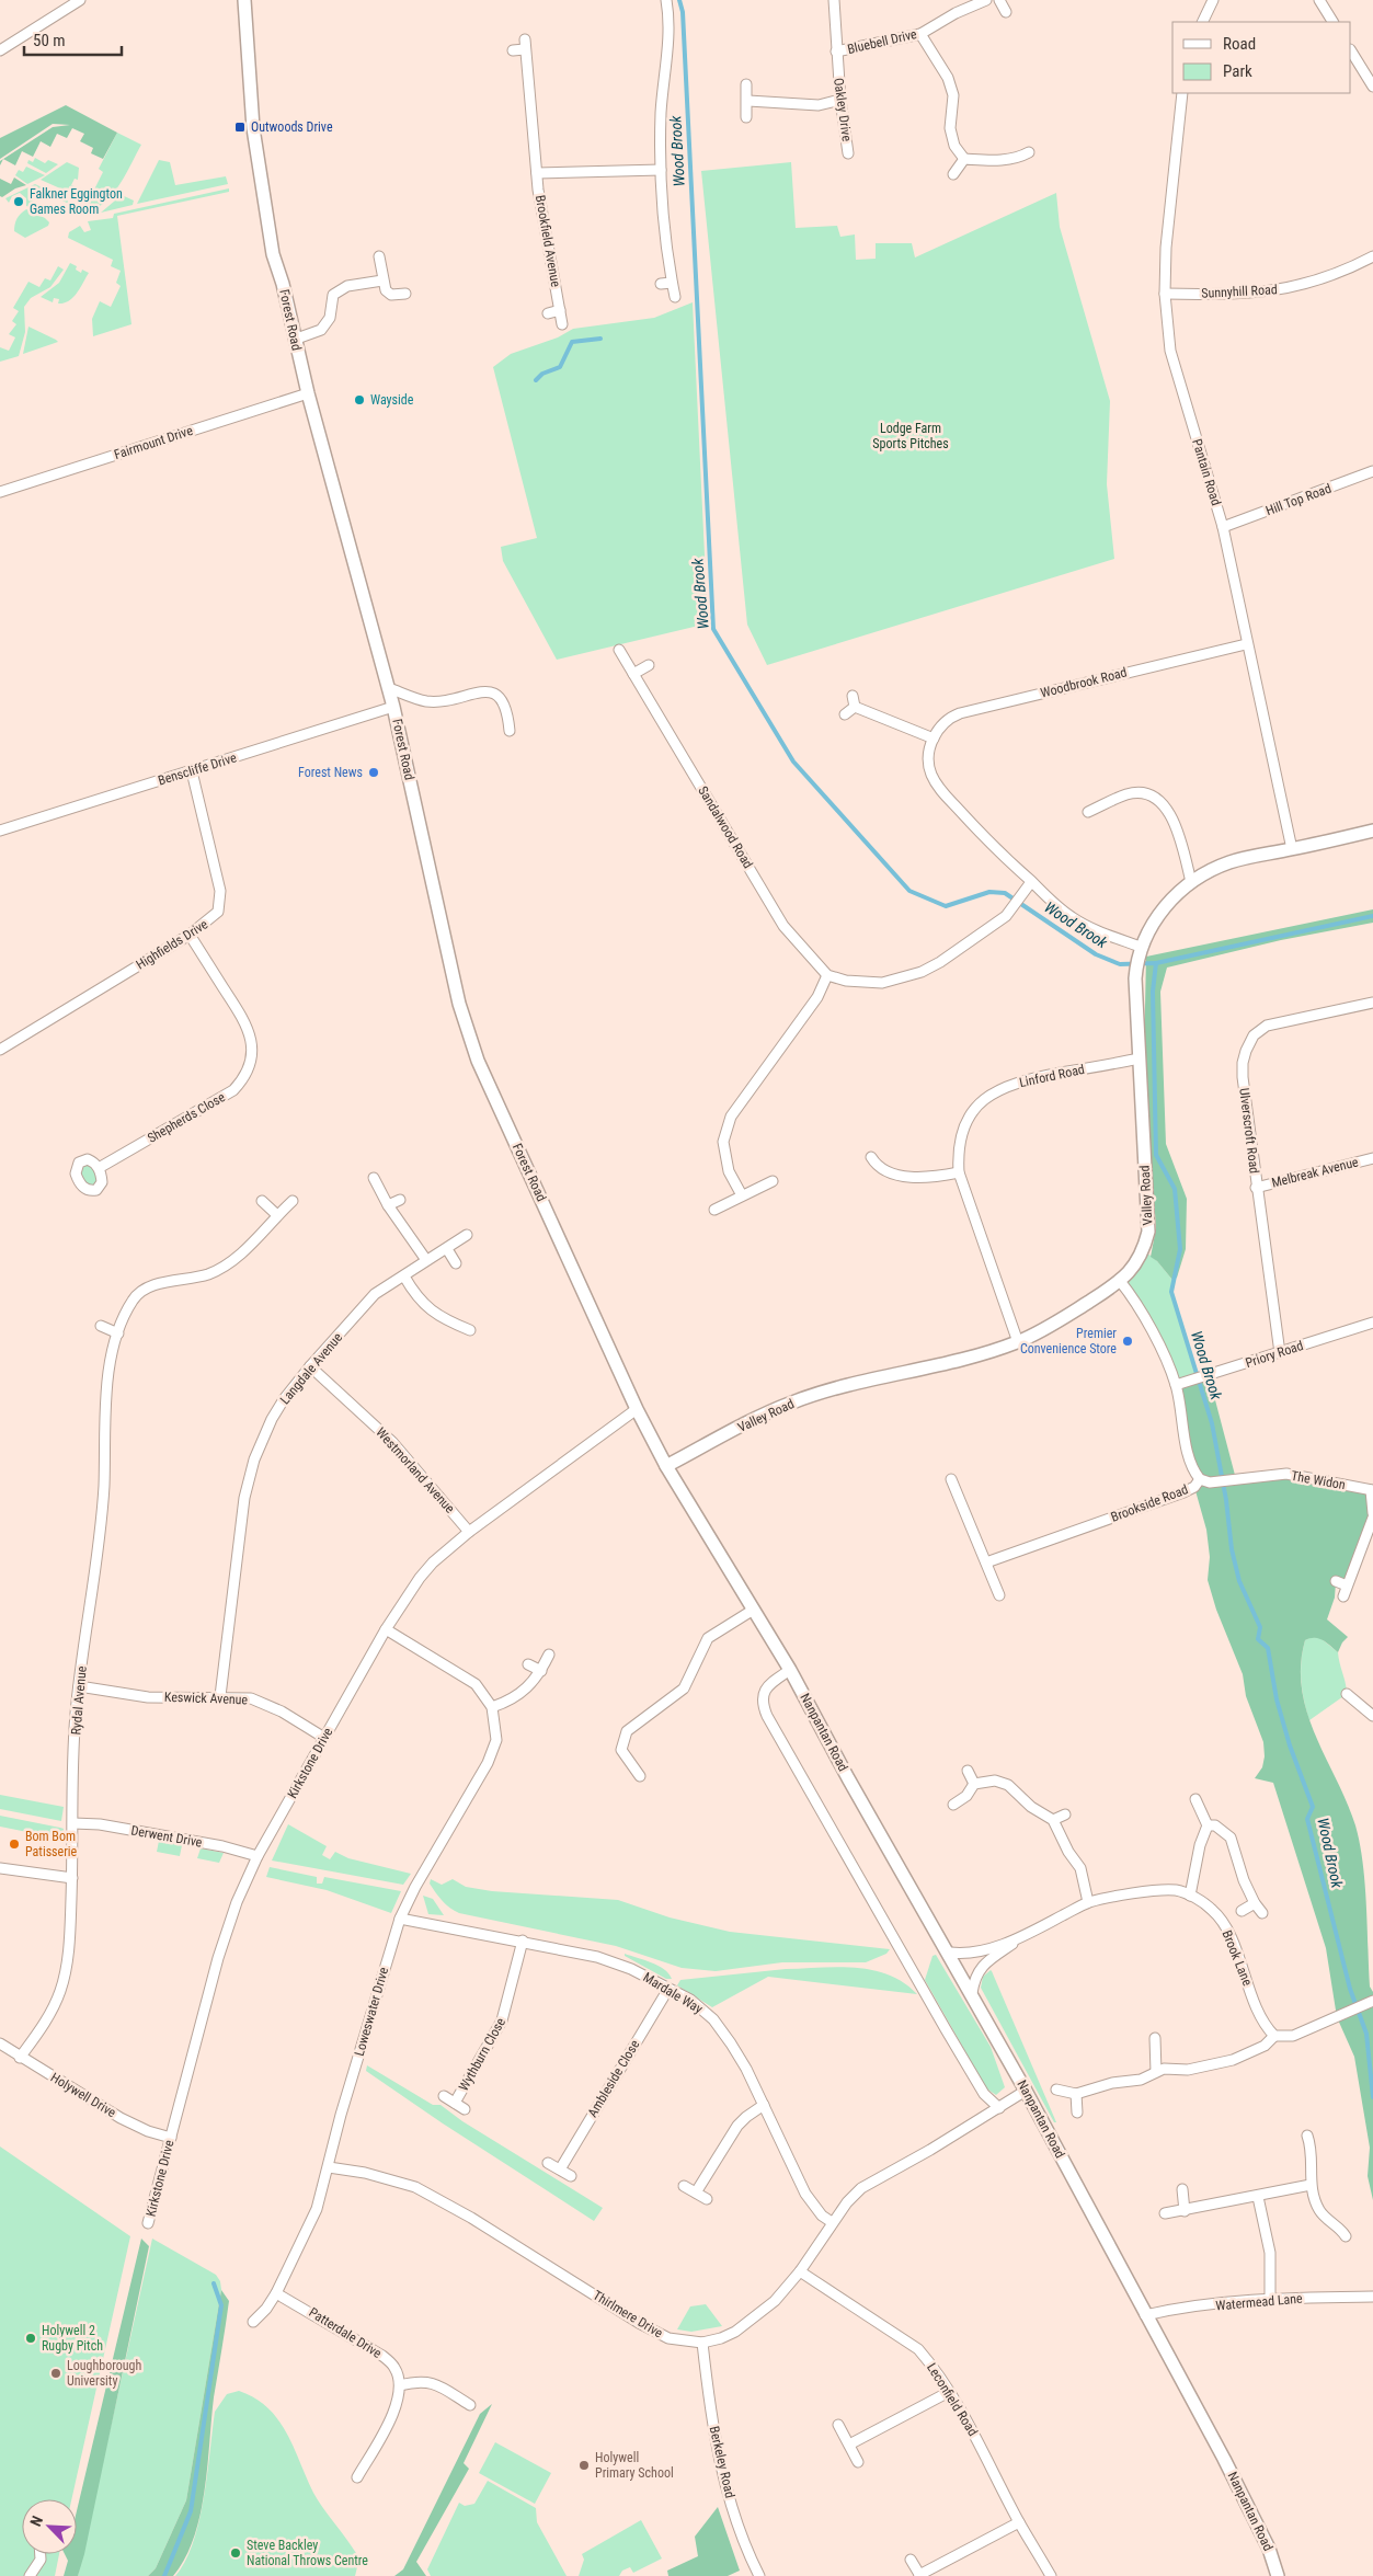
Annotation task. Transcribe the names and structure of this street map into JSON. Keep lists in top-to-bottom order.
{
  "streets": {
    "street": [
      "Bluebell Drive",
      "Oakley Drive",
      "Brookfield Avenue",
      "Sunnyhill Road",
      "Forest Road",
      "Fairmount Drive",
      "Pantain Road",
      "Hill Top Road",
      "Woodbrook Road",
      "Benscliffe Drive",
      "Sandalwood Road",
      "Highfields Drive",
      "Linford Road",
      "Shepherds Close",
      "Ulverscroft Road",
      "Melbreak Avenue",
      "Valley Road",
      "Priory Road",
      "Langdale Avenue",
      "Westmorland Avenue",
      "The Widon",
      "Brookside Road",
      "Keswick Avenue",
      "Rydal Avenue",
      "Nanpantan Road",
      "Kirkstone Drive",
      "Derwent Drive",
      "Brook Lane",
      "Mardale Way",
      "Loweswater Drive",
      "Wythburn Close",
      "Ambleside Close",
      "Holywell Drive",
      "Watermead Lane",
      "Thirlmere Drive",
      "Patterdale Drive",
      "Leconfield Road",
      "Berkeley Road"
    ]
  },
  "crossings": [
    ["Bluebell Drive", "Oakley Drive"],
    ["Sunnyhill Road", "Pantain Road"],
    ["Forest Road", "Fairmount Drive"],
    ["Forest Road", "Benscliffe Drive"],
    ["Forest Road", "Valley Road"],
    ["Forest Road", "Nanpantan Road"],
    ["Forest Road", "Kirkstone Drive"],
    ["Pantain Road", "Hill Top Road"],
    ["Pantain Road", "Woodbrook Road"],
    ["Pantain Road", "Valley Road"],
    ["Benscliffe Drive", "Highfields Drive"],
    ["Highfields Drive", "Shepherds Close"],
    ["Linford Road", "Valley Road"],
    ["Ulverscroft Road", "Melbreak Avenue"],
    ["Ulverscroft Road", "Priory Road"],
    ["Valley Road", "Brookside Road"],
    ["Valley Road", "Nanpantan Road"],
    ["Priory Road", "Brookside Road"],
    ["Langdale Avenue", "Westmorland Avenue"],
    ["Langdale Avenue", "Keswick Avenue"],
    ["Westmorland Avenue", "Kirkstone Drive"],
    ["The Widon", "Brookside Road"],
    ["Keswick Avenue", "Rydal Avenue"],
    ["Keswick Avenue", "Kirkstone Drive"],
    ["Rydal Avenue", "Derwent Drive"],
    ["Rydal Avenue", "Holywell Drive"],
    ["Nanpantan Road", "Brook Lane"],
    ["Nanpantan Road", "Watermead Lane"],
    ["Nanpantan Road", "Thirlmere Drive"],
    ["Kirkstone Drive", "Derwent Drive"],
    ["Kirkstone Drive", "Loweswater Drive"],
    ["Kirkstone Drive", "Holywell Drive"],
    ["Mardale Way", "Loweswater Drive"],
    ["Mardale Way", "Wythburn Close"],
    ["Mardale Way", "Ambleside Close"],
    ["Mardale Way", "Thirlmere Drive"],
    ["Loweswater Drive", "Thirlmere Drive"],
    ["Loweswater Drive", "Patterdale Drive"],
    ["Thirlmere Drive", "Leconfield Road"],
    ["Thirlmere Drive", "Berkeley Road"]
  ],
  "water": ["Wood Brook"],
  "parks": ["Lodge Farm Sports Pitches"],
  "places": {
    "transit": ["Outwoods Drive"],
    "other": [
      "Falkner Eggington Games Room",
      "Wayside",
      "Forest News",
      "Premier Convenience Store",
      "Bom Bom Patisserie",
      "Holywell 2 Rugby Pitch",
      "Loughborough University",
      "Holywell Primary School",
      "Steve Backley National Throws Centre"
    ]
  },
  "legend": ["Road", "Park"],
  "scale_bar": "50 m",
  "north": "top left"
}
